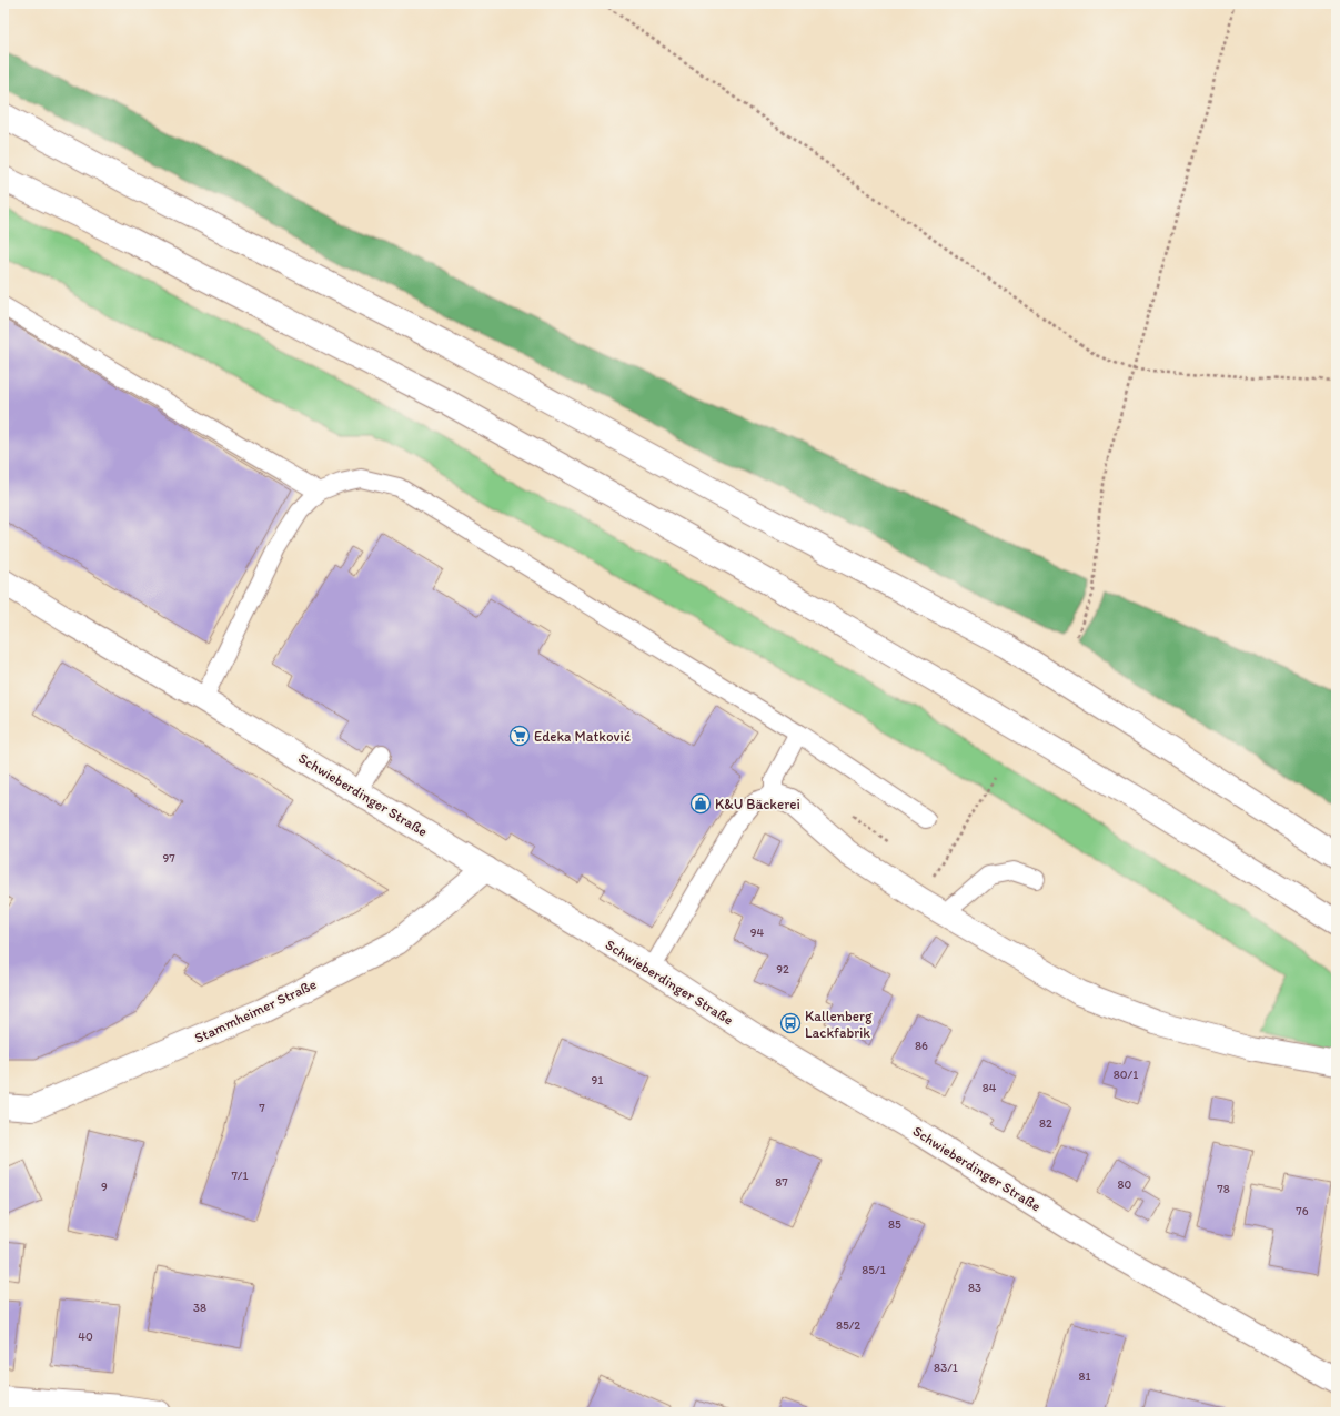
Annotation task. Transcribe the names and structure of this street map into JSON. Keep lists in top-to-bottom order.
{
  "streets": {
    "main road": ["Schwieberdinger Straße", "Stammheimer Straße"]
  },
  "crossings": [
    ["Schwieberdinger Straße", "Stammheimer Straße"]
  ],
  "places": {
    "supermarket": ["Edeka Matković"],
    "shop": ["K&U Bäckerei"],
    "bus stop": ["Kallenberg Lackfabrik"]
  },
  "house_numbers": [
    "97",
    "94",
    "92",
    "86",
    "80/1",
    "91",
    "84",
    "7",
    "82",
    "7/1",
    "87",
    "80",
    "9",
    "78",
    "76",
    "85",
    "85/1",
    "83",
    "38",
    "85/2",
    "40",
    "83/1",
    "81"
  ]
}
